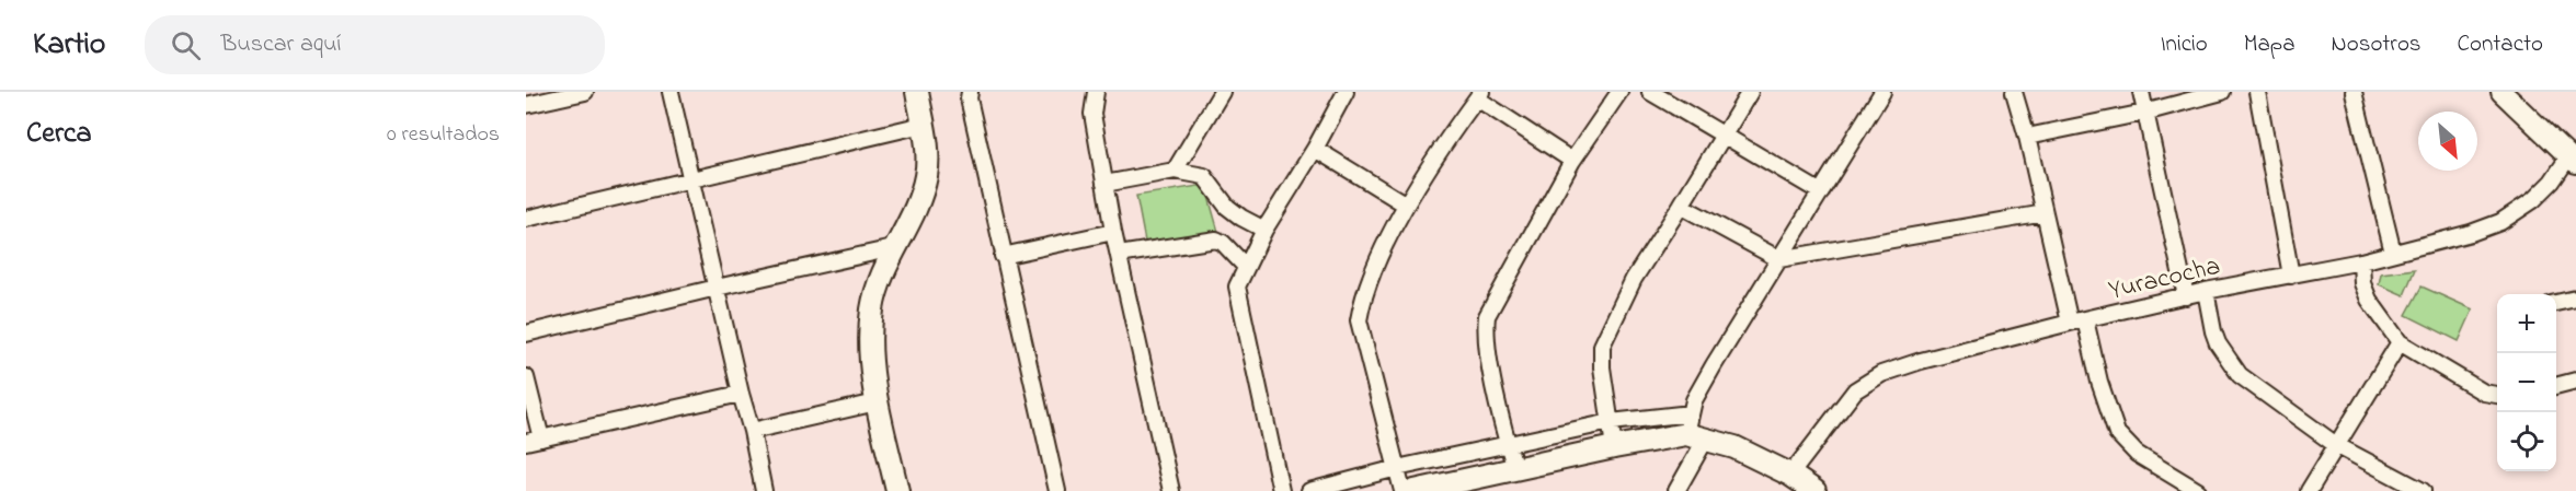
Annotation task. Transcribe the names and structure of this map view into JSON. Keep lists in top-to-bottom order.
{
  "streets": {
    "street": ["Yuracocha"]
  },
  "north": "bottom right",
  "page": {
    "header": "Kartio",
    "search": "Buscar aquí",
    "nav": [
      "Inicio",
      "Mapa",
      "Nosotros",
      "Contacto"
    ],
    "heading": ["Cerca", "0 resultados"],
    "map_buttons": ["+", "−"]
  }
}
